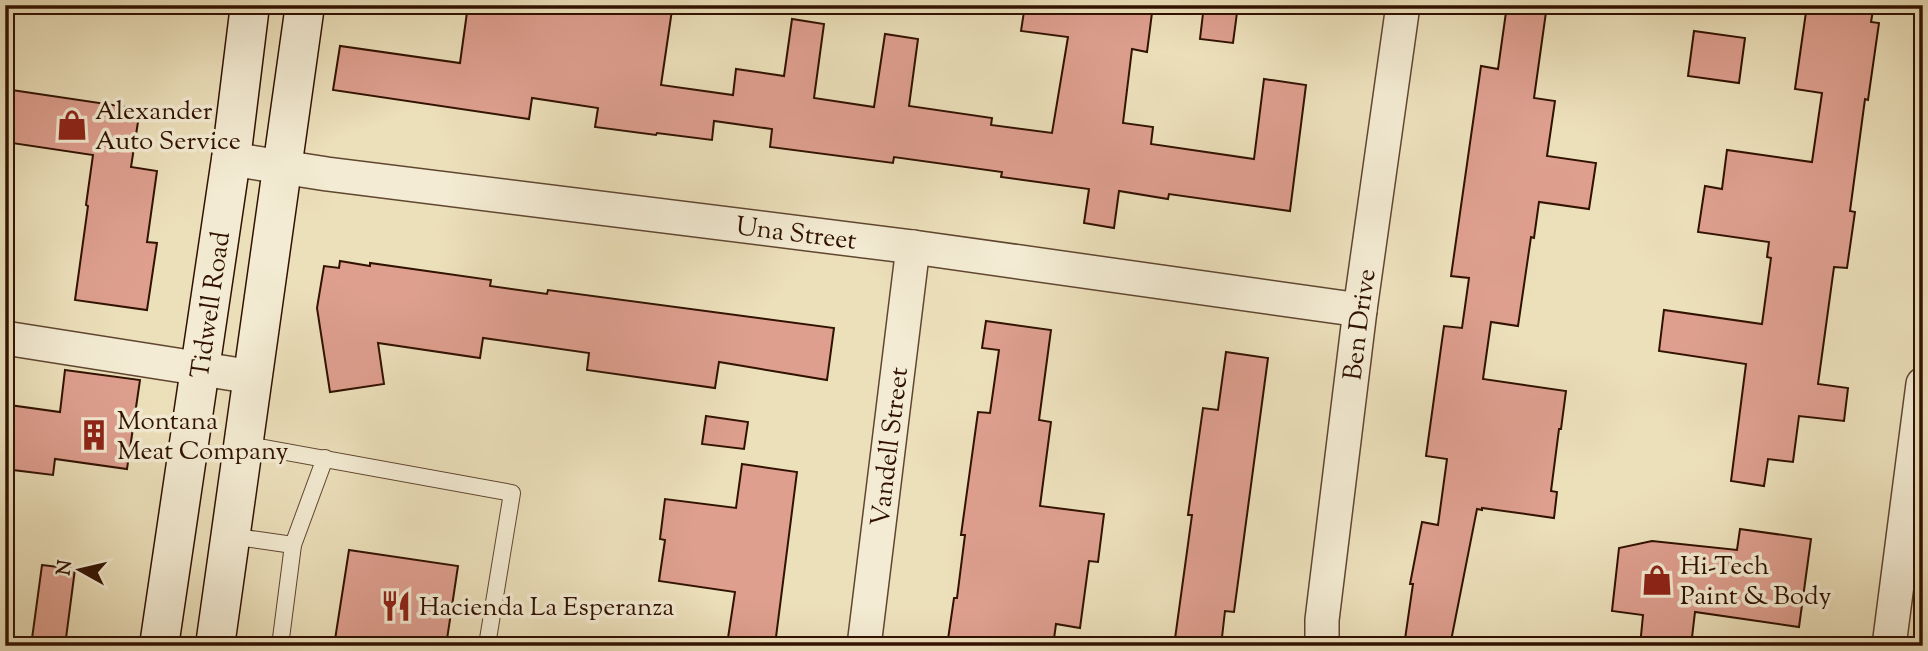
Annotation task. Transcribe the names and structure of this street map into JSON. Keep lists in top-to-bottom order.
{
  "streets": {
    "main road": ["Tidwell Road"],
    "street": ["Una Street", "Ben Drive", "Vandell Street"]
  },
  "crossings": [
    ["Una Street", "Tidwell Road"],
    ["Una Street", "Ben Drive"],
    ["Una Street", "Vandell Street"]
  ],
  "places": {
    "shop": ["Alexander Auto Service", "Hi-Tech Paint & Body"],
    "building": ["Montana Meat Company"],
    "restaurant": ["Hacienda La Esperanza"]
  },
  "north": "left"
}
